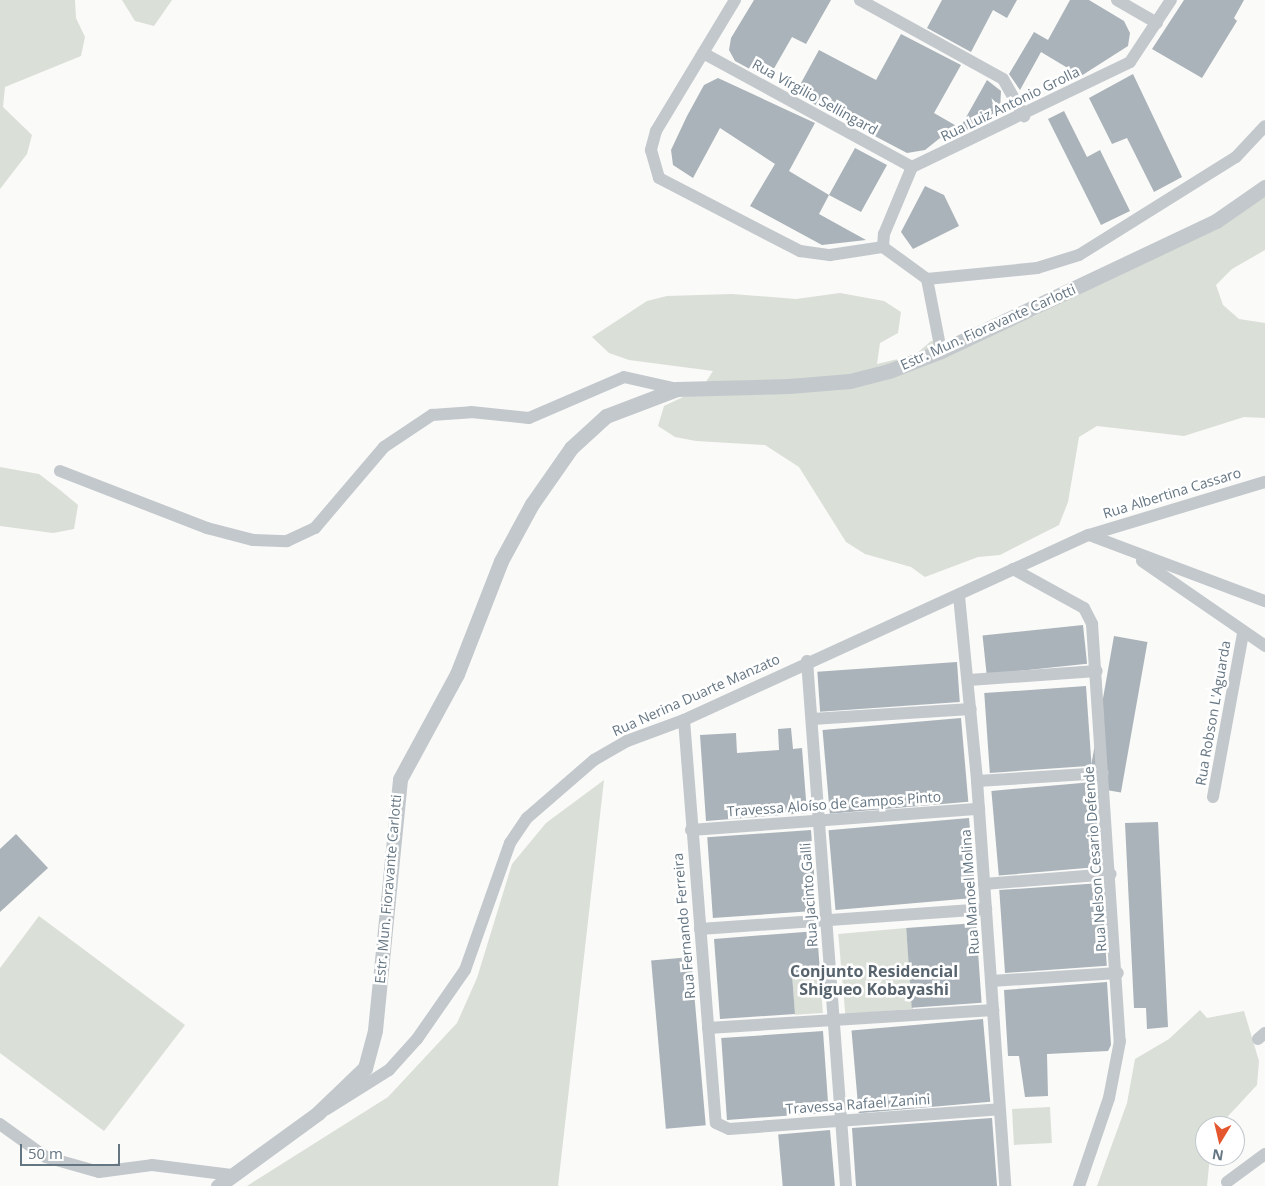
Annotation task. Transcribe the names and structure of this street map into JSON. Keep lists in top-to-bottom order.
{
  "streets": {
    "street": [
      "Rua Vírgilio Sellingard",
      "Rua Luiz Antonio Grolla",
      "Estr. Mun. Fioravante Carlotti",
      "Rua Albertina Cassaro",
      "Rua Nerina Duarte Manzato",
      "Rua Robson L'Aguarda",
      "Travessa Aloíso de Campos Pinto",
      "Rua Nelson Cesario Defende",
      "Rua Manoel Molina",
      "Rua Jacinto Galli",
      "Rua Fernando Ferreira",
      "Travessa Rafael Zanini"
    ]
  },
  "crossings": [
    ["Rua Vírgilio Sellingard", "Rua Luiz Antonio Grolla"],
    ["Estr. Mun. Fioravante Carlotti", "Rua Nerina Duarte Manzato"],
    ["Rua Albertina Cassaro", "Rua Nerina Duarte Manzato"],
    ["Rua Nerina Duarte Manzato", "Rua Nelson Cesario Defende"],
    ["Rua Nerina Duarte Manzato", "Rua Manoel Molina"],
    ["Rua Nerina Duarte Manzato", "Rua Jacinto Galli"],
    ["Rua Nerina Duarte Manzato", "Rua Fernando Ferreira"],
    ["Travessa Aloíso de Campos Pinto", "Rua Manoel Molina"],
    ["Travessa Aloíso de Campos Pinto", "Rua Jacinto Galli"],
    ["Travessa Aloíso de Campos Pinto", "Rua Fernando Ferreira"],
    ["Rua Manoel Molina", "Travessa Rafael Zanini"],
    ["Rua Jacinto Galli", "Travessa Rafael Zanini"],
    ["Rua Fernando Ferreira", "Travessa Rafael Zanini"]
  ],
  "districts": ["Conjunto Residencial Shigueo Kobayashi"],
  "scale_bar": "50 m",
  "north": "bottom"
}
